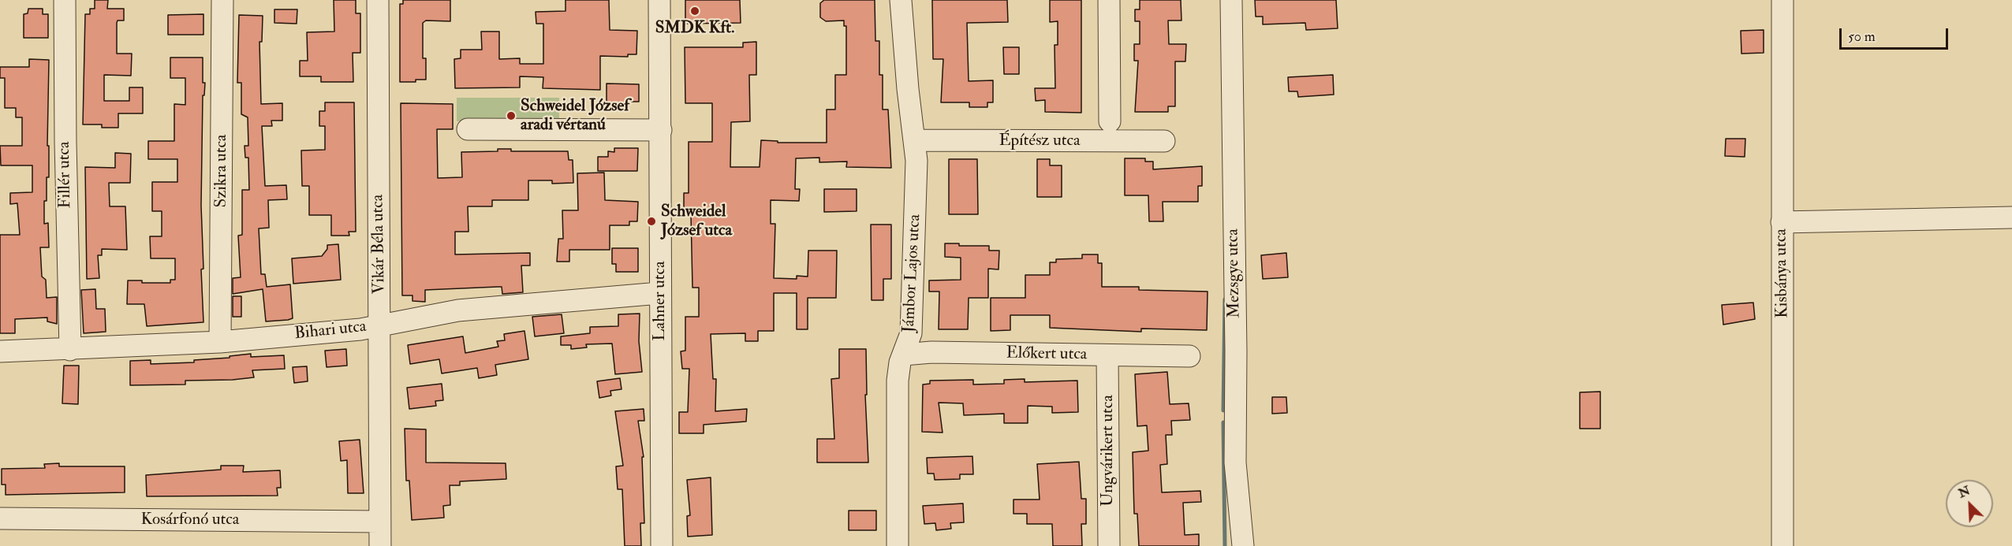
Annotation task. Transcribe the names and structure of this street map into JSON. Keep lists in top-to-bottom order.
{
  "streets": {
    "street": [
      "Építész utca",
      "Szikra utca",
      "Fillér utca",
      "Vikár Béla utca",
      "Jámbor Lajos utca",
      "Mezsgye utca",
      "Kisbánya utca",
      "Lahner utca",
      "Bihari utca",
      "Előkert utca",
      "Ungvárikert utca",
      "Kosárfonó utca"
    ]
  },
  "crossings": [
    ["Építész utca", "Jámbor Lajos utca"],
    ["Szikra utca", "Bihari utca"],
    ["Fillér utca", "Bihari utca"],
    ["Vikár Béla utca", "Bihari utca"],
    ["Vikár Béla utca", "Kosárfonó utca"],
    ["Jámbor Lajos utca", "Előkert utca"],
    ["Lahner utca", "Bihari utca"],
    ["Előkert utca", "Ungvárikert utca"]
  ],
  "places": ["SMDK Kft.", "Schweidel József aradi vértanú", "Schweidel József utca"],
  "scale_bar": "50 m",
  "north": "top left"
}
